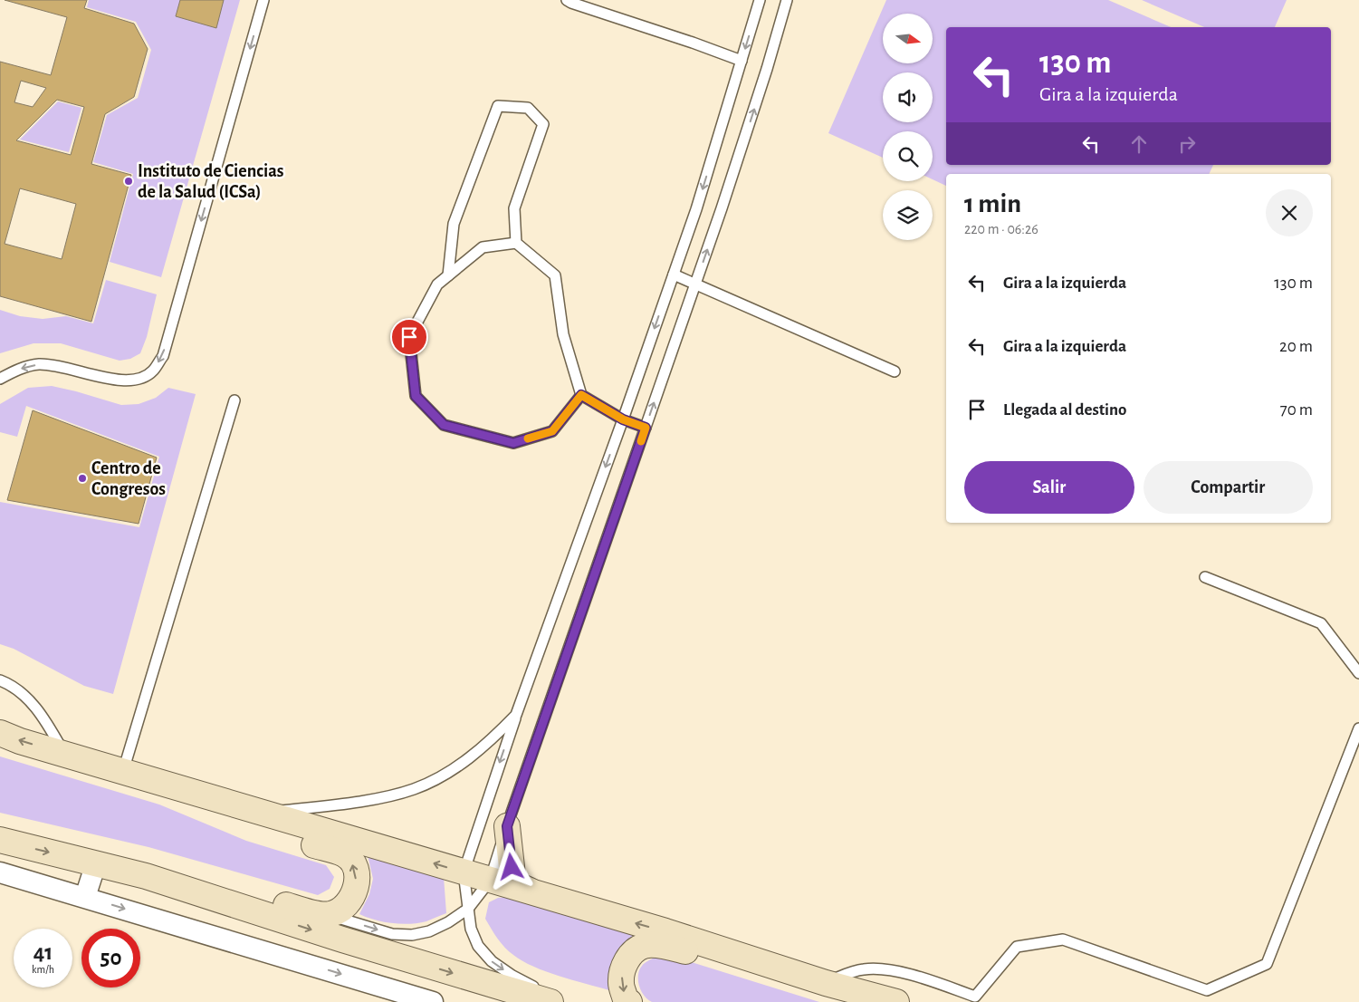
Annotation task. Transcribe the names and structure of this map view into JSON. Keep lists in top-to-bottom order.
{
  "places": ["Instituto de Ciencias de la Salud (ICSa)", "Centro de Congresos"],
  "north": "right",
  "page": {
    "turn": ["130 m", "Gira a la izquierda"],
    "heading": ["1 min", "220 m · 06:26"],
    "list": [
      {
        "name": "Gira a la izquierda",
        "value": "130 m"
      },
      {
        "name": "Gira a la izquierda",
        "value": "20 m"
      },
      {
        "name": "Llegada al destino",
        "value": "70 m"
      }
    ],
    "buttons": ["Salir", "Compartir"],
    "speed": "41 km/h",
    "limit": "50"
  }
}
